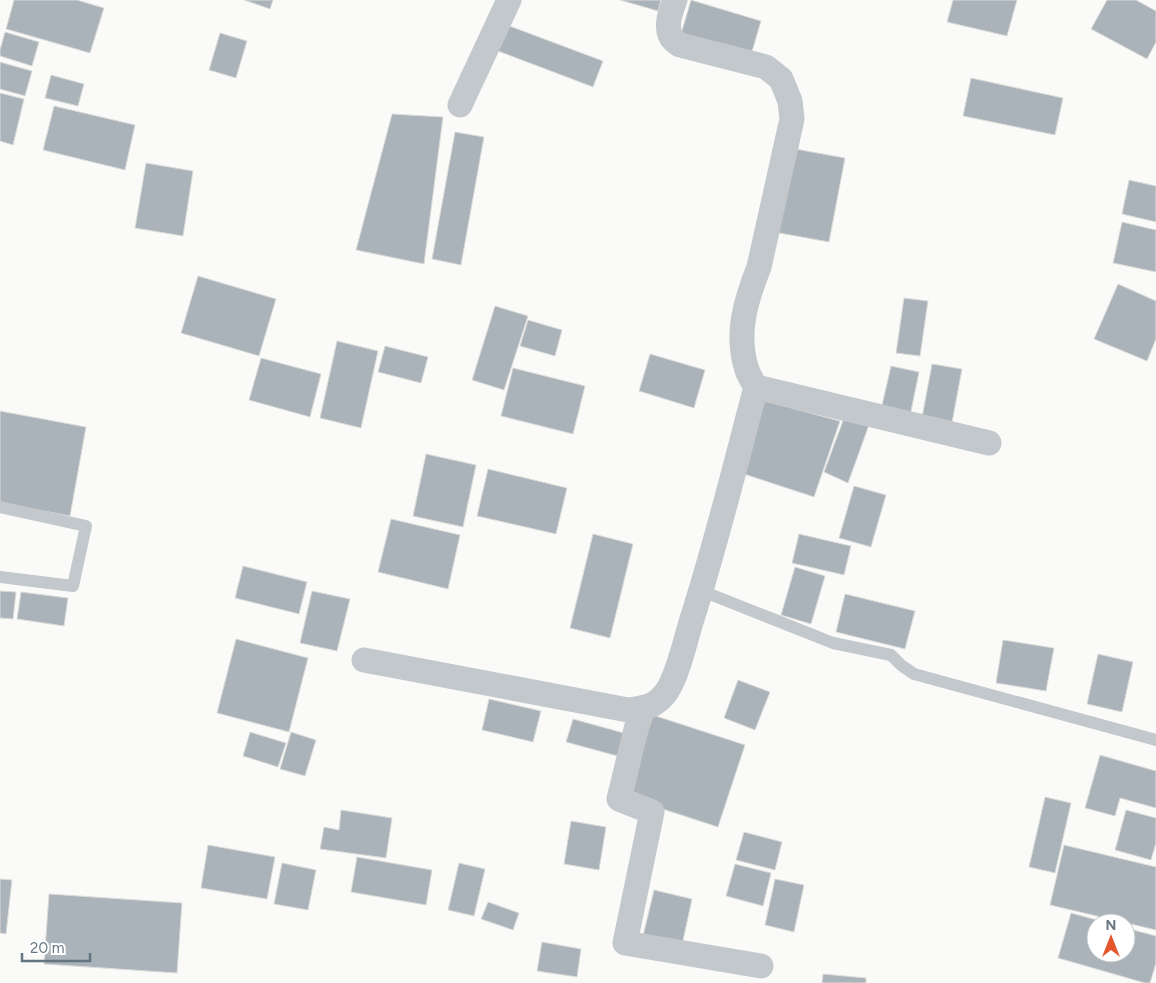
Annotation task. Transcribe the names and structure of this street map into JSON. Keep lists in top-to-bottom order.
{
  "scale_bar": "20 m",
  "north": "top"
}
